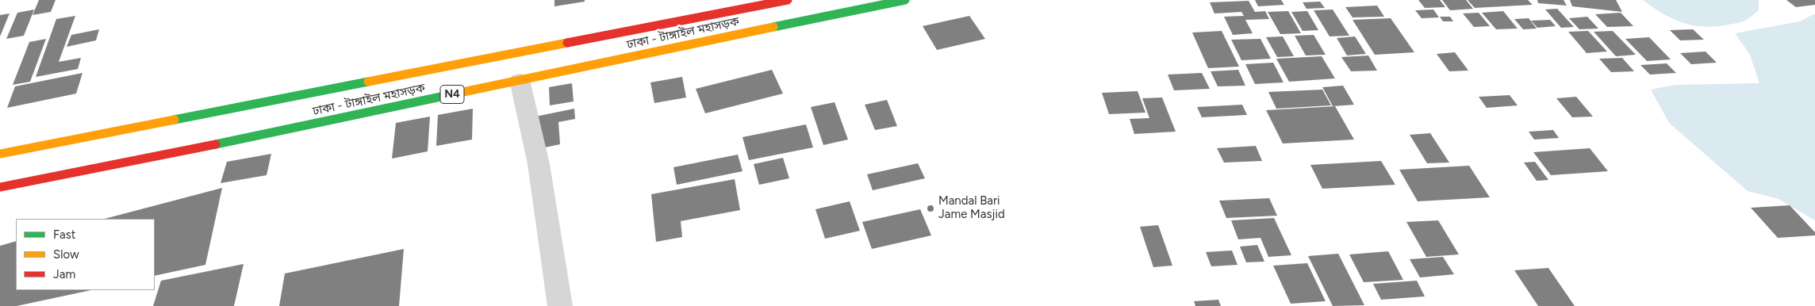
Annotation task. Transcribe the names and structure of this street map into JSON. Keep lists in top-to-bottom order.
{
  "streets": {
    "highway": ["ঢাকা - টাঙ্গাইল মহাসড়ক", "N4"]
  },
  "places": ["Mandal Bari Jame Masjid"],
  "legend": ["Fast", "Slow", "Jam"]
}
